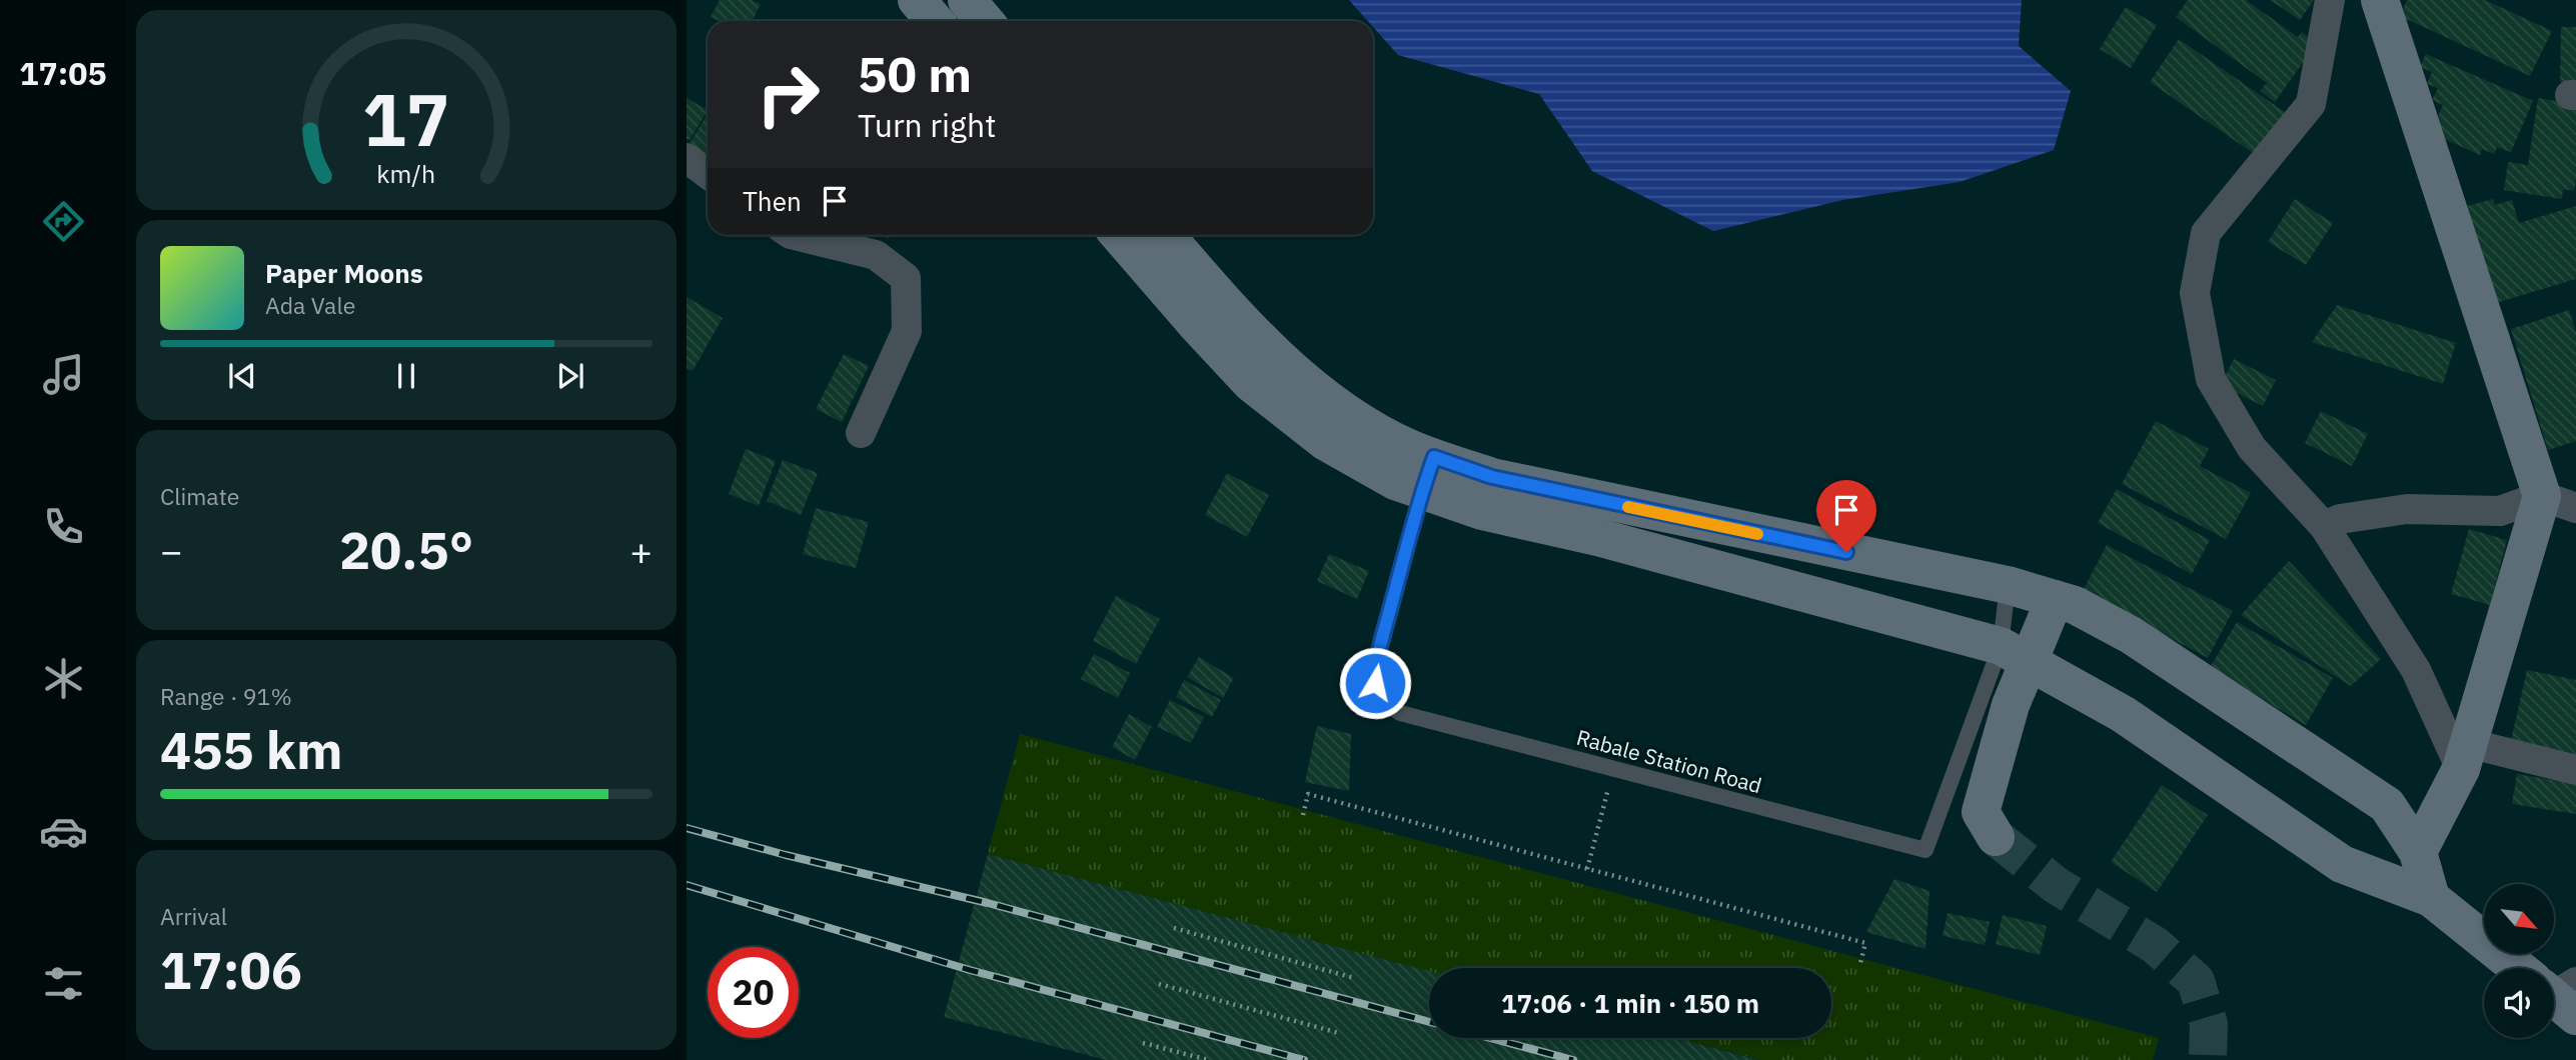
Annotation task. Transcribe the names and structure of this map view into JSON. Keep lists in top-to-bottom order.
{
  "streets": {
    "lane": ["Rabale Station Road"]
  },
  "north": "bottom right",
  "page": {
    "tabs": "17:05",
    "turn": ["50 m", "Turn right"],
    "then": "Then",
    "song": ["Paper Moons", "Ada Vale"],
    "tile": [
      "Climate",
      ["Range · 91%", "455 km"],
      ["Arrival", "17:06"]
    ],
    "heat": ["−", "20.5°", "+"],
    "limit": "20",
    "trip": "17:06 · 1 min · 150 m",
    "gauge": ["17", "km/h"]
  }
}
